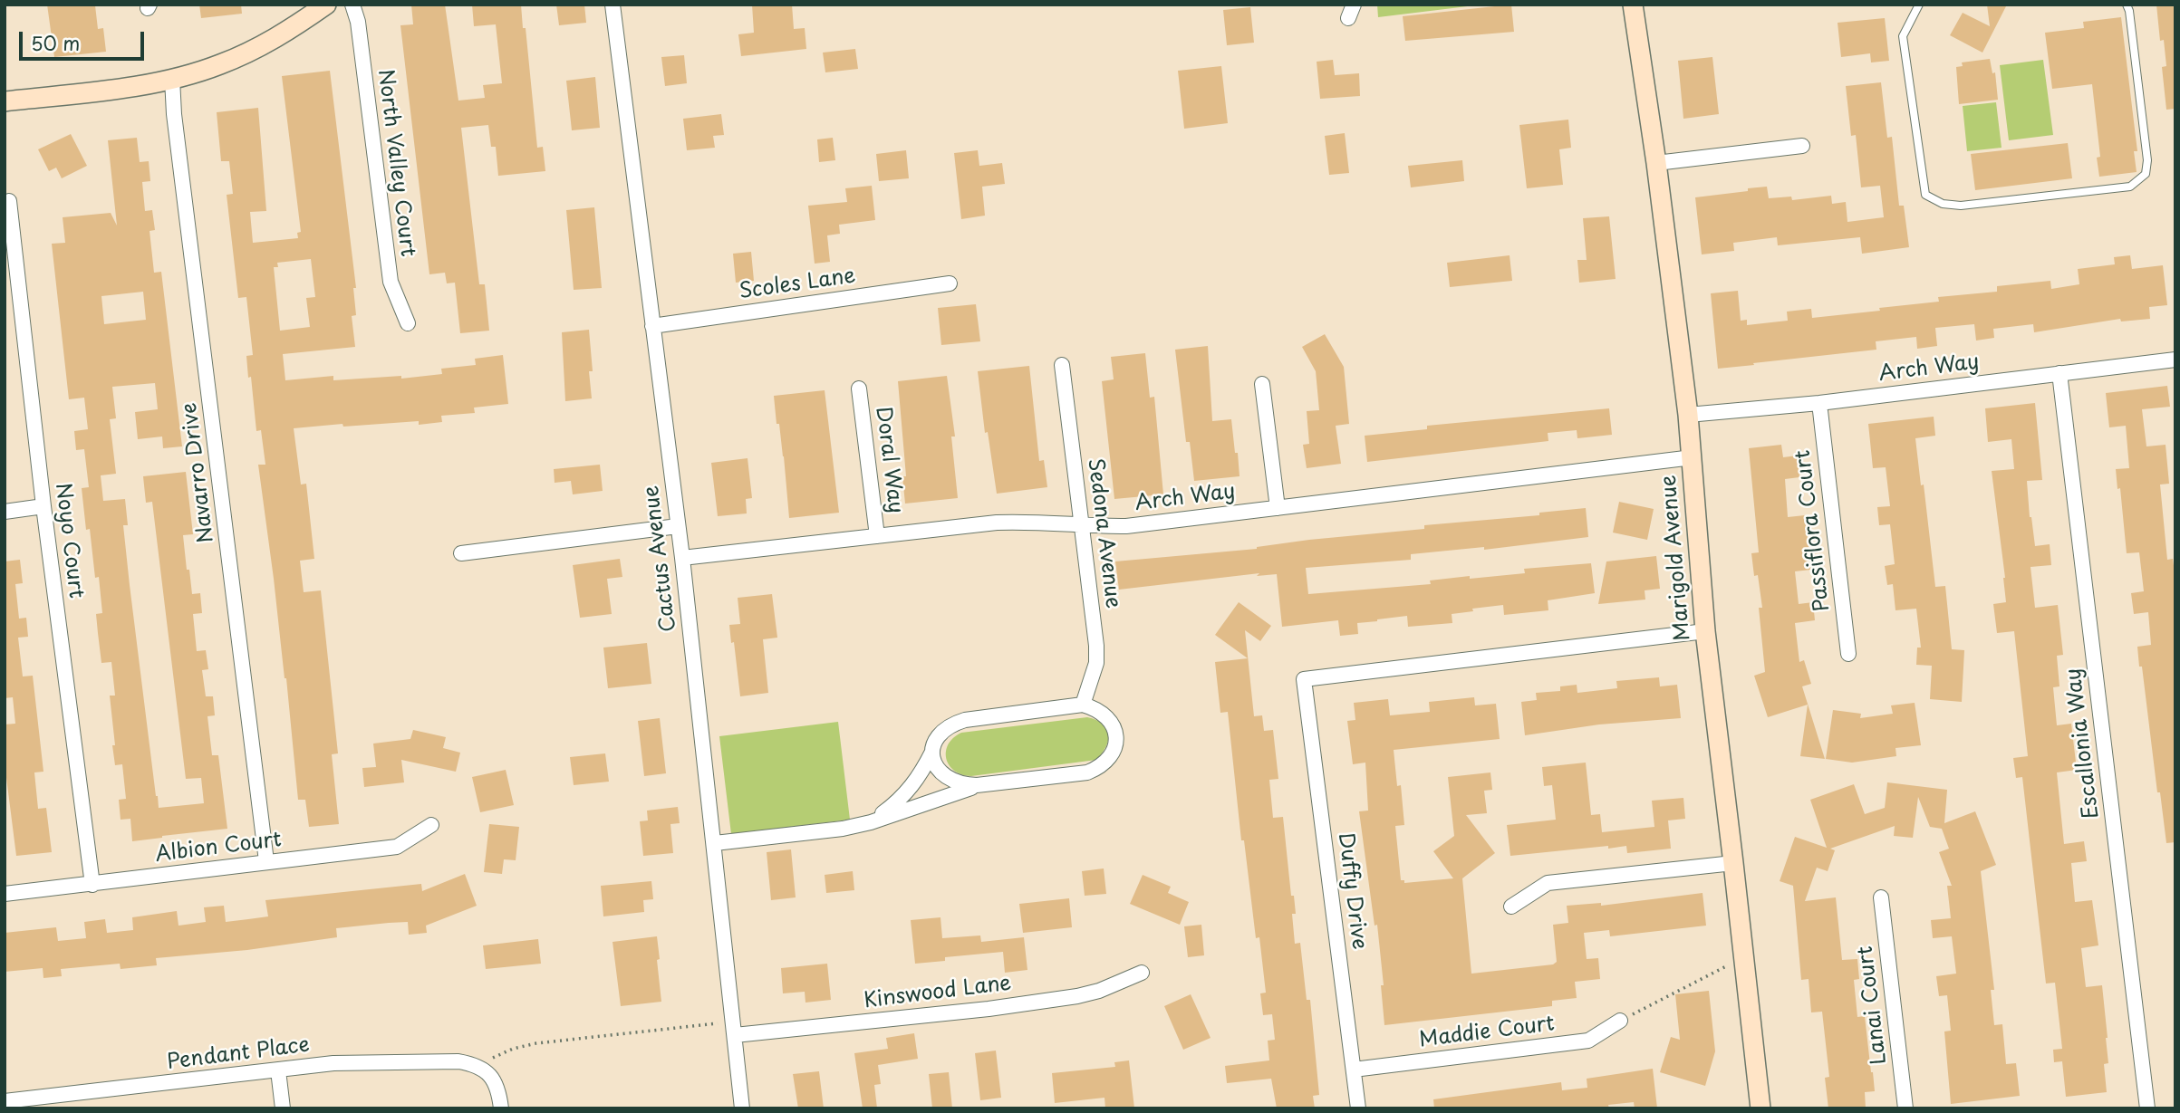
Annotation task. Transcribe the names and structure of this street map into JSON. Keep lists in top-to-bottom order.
{
  "streets": {
    "street": [
      "North Valley Court",
      "Scoles Lane",
      "Arch Way",
      "Doral Way",
      "Navarro Drive",
      "Passiflora Court",
      "Sedona Avenue",
      "Noyo Court",
      "Marigold Avenue",
      "Cactus Avenue",
      "Escallonia Way",
      "Albion Court",
      "Duffy Drive",
      "Kinswood Lane",
      "Lanai Court",
      "Maddie Court",
      "Pendant Place"
    ]
  },
  "crossings": [
    ["Scoles Lane", "Cactus Avenue"],
    ["Arch Way", "Doral Way"],
    ["Arch Way", "Passiflora Court"],
    ["Arch Way", "Sedona Avenue"],
    ["Arch Way", "Marigold Avenue"],
    ["Arch Way", "Cactus Avenue"],
    ["Arch Way", "Escallonia Way"],
    ["Navarro Drive", "Albion Court"],
    ["Noyo Court", "Albion Court"],
    ["Marigold Avenue", "Duffy Drive"],
    ["Cactus Avenue", "Kinswood Lane"],
    ["Duffy Drive", "Maddie Court"]
  ],
  "scale_bar": "50 m"
}
